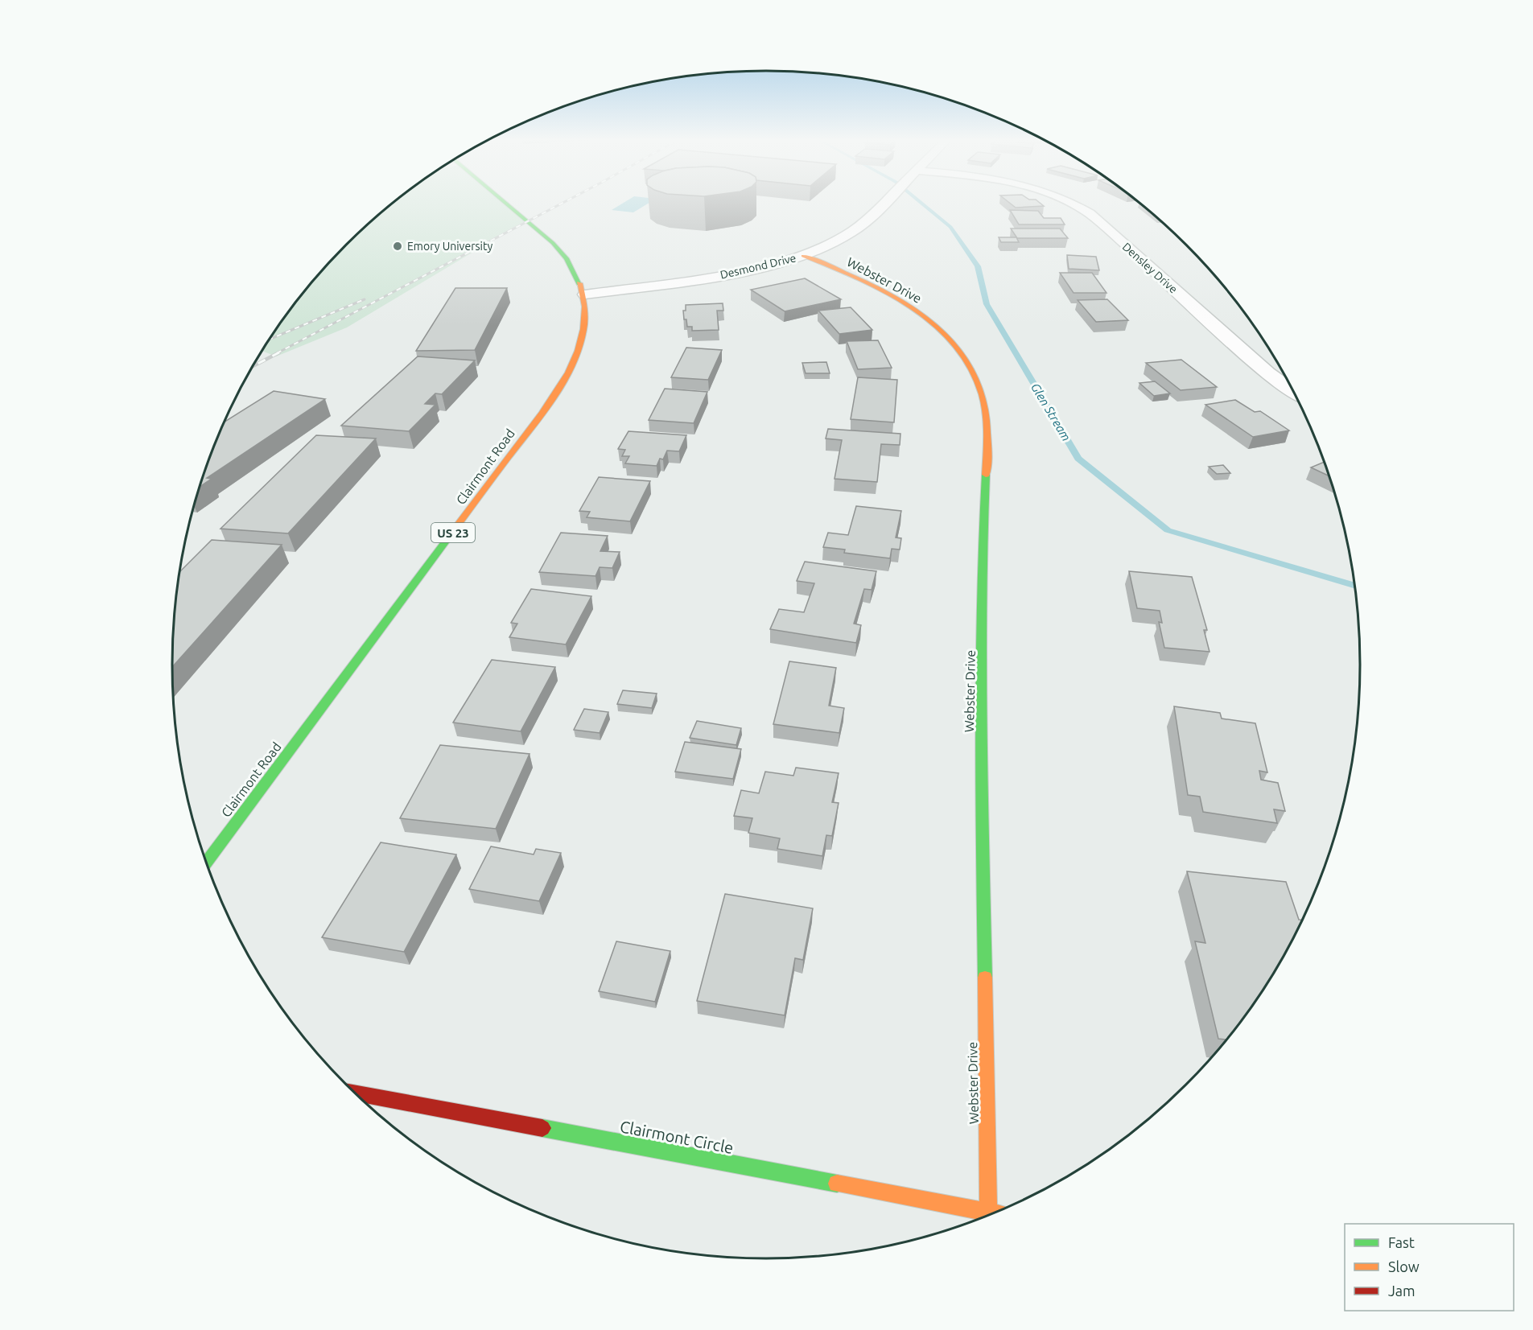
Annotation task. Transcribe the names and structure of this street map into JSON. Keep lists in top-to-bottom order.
{
  "streets": {
    "main road": [
      "Webster Drive",
      "Clairmont Road",
      "US 23",
      "Clairmont Circle"
    ],
    "street": ["Desmond Drive", "Densley Drive"]
  },
  "crossings": [
    ["Desmond Drive", "Webster Drive"],
    ["Desmond Drive", "Clairmont Road"],
    ["Webster Drive", "Clairmont Circle"]
  ],
  "water": ["Glen Stream"],
  "places": ["Emory University"],
  "legend": ["Fast", "Slow", "Jam"]
}
